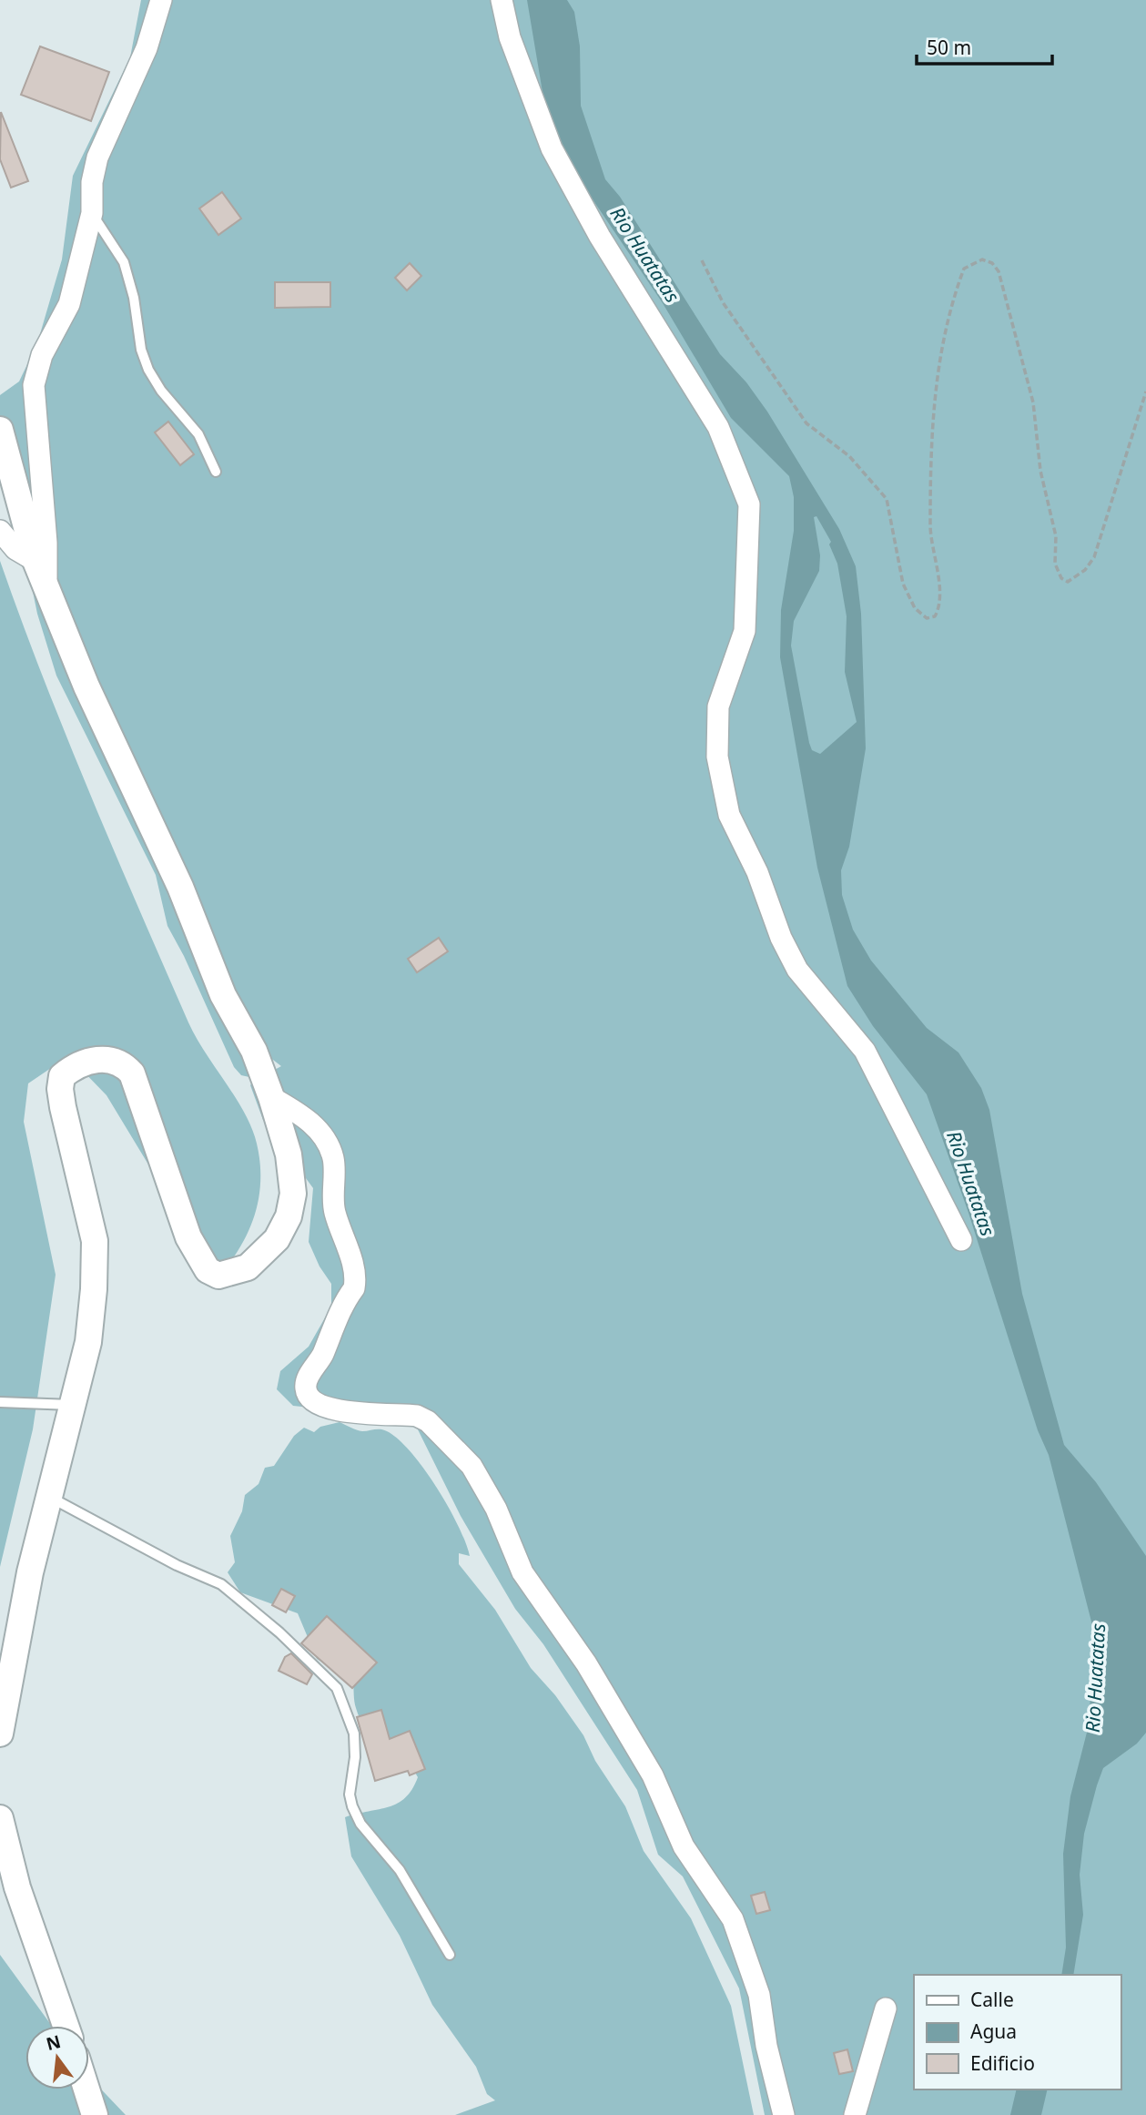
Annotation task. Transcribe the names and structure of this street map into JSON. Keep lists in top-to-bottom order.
{
  "water": ["Rio Huatatas"],
  "legend": ["Calle", "Agua", "Edificio"],
  "scale_bar": "50 m",
  "north": "top"
}
